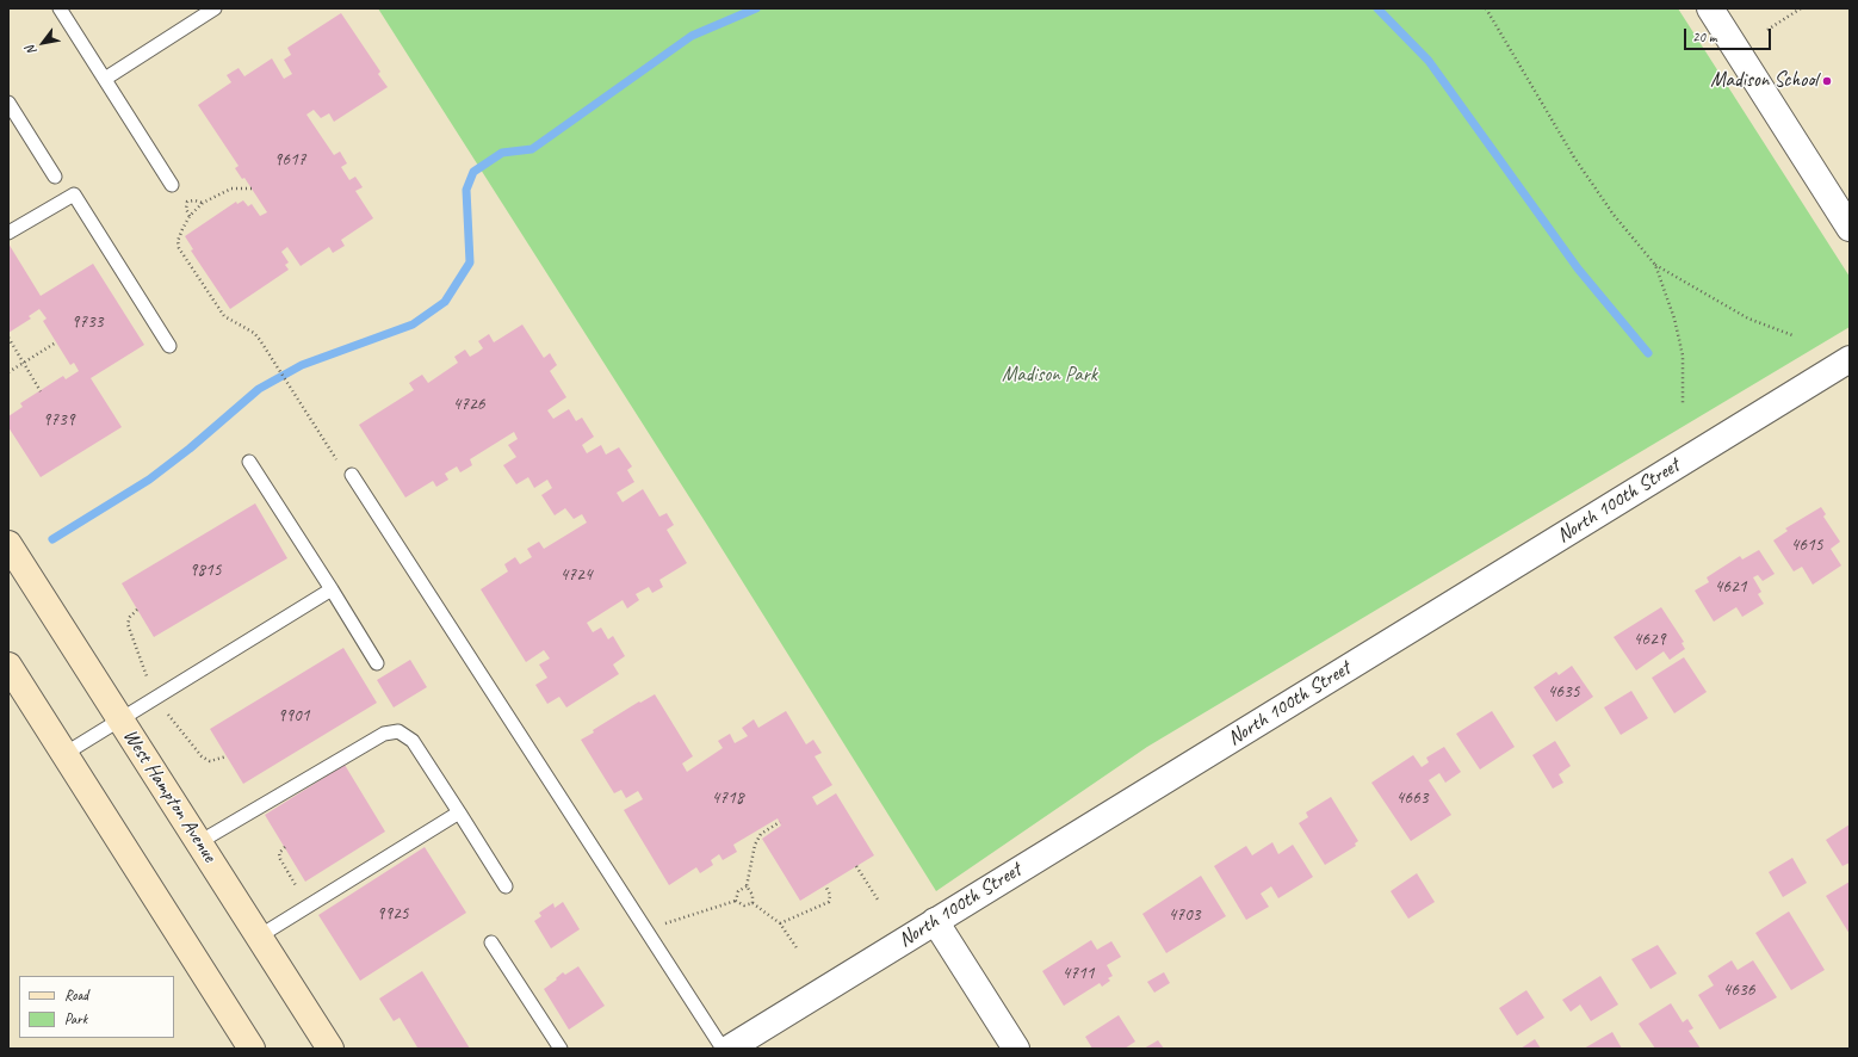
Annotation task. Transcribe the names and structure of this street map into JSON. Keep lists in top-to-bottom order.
{
  "streets": {
    "main road": ["West Hampton Avenue"],
    "street": ["North 100th Street"]
  },
  "parks": ["Madison Park"],
  "places": ["Madison School"],
  "house_numbers": [
    "9617",
    "9733",
    "4726",
    "9739",
    "4615",
    "9815",
    "4724",
    "4621",
    "4629",
    "4635",
    "9901",
    "4718",
    "4663",
    "9925",
    "4703",
    "4711",
    "4636"
  ],
  "legend": ["Road", "Park"],
  "scale_bar": "20 m",
  "north": "bottom left"
}
